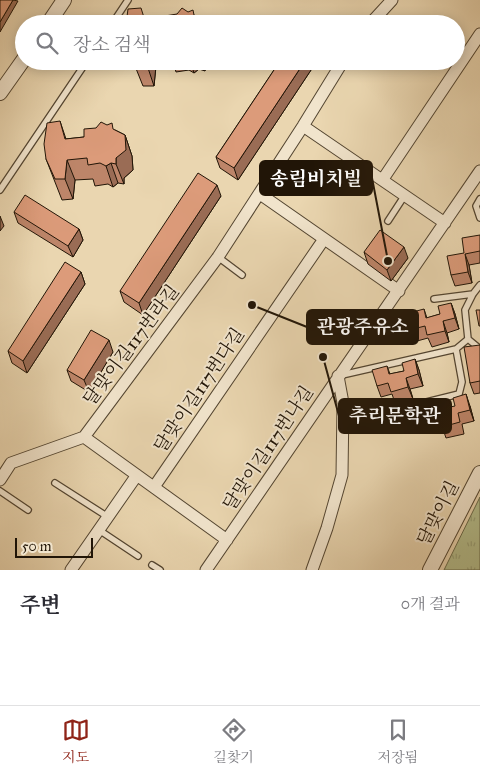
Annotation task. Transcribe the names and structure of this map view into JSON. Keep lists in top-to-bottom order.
{
  "streets": {
    "street": [
      "달맞이길117번라길",
      "달맞이길117번다길",
      "달맞이길117번나길",
      "달맞이길"
    ]
  },
  "places": ["송림비치빌", "관광주유소", "추리문학관"],
  "scale_bar": "50 m",
  "page": {
    "search": "장소 검색",
    "scale": "50 m",
    "heading": ["주변", "0개 결과"],
    "nav": ["지도", "길찾기", "저장됨"]
  }
}
